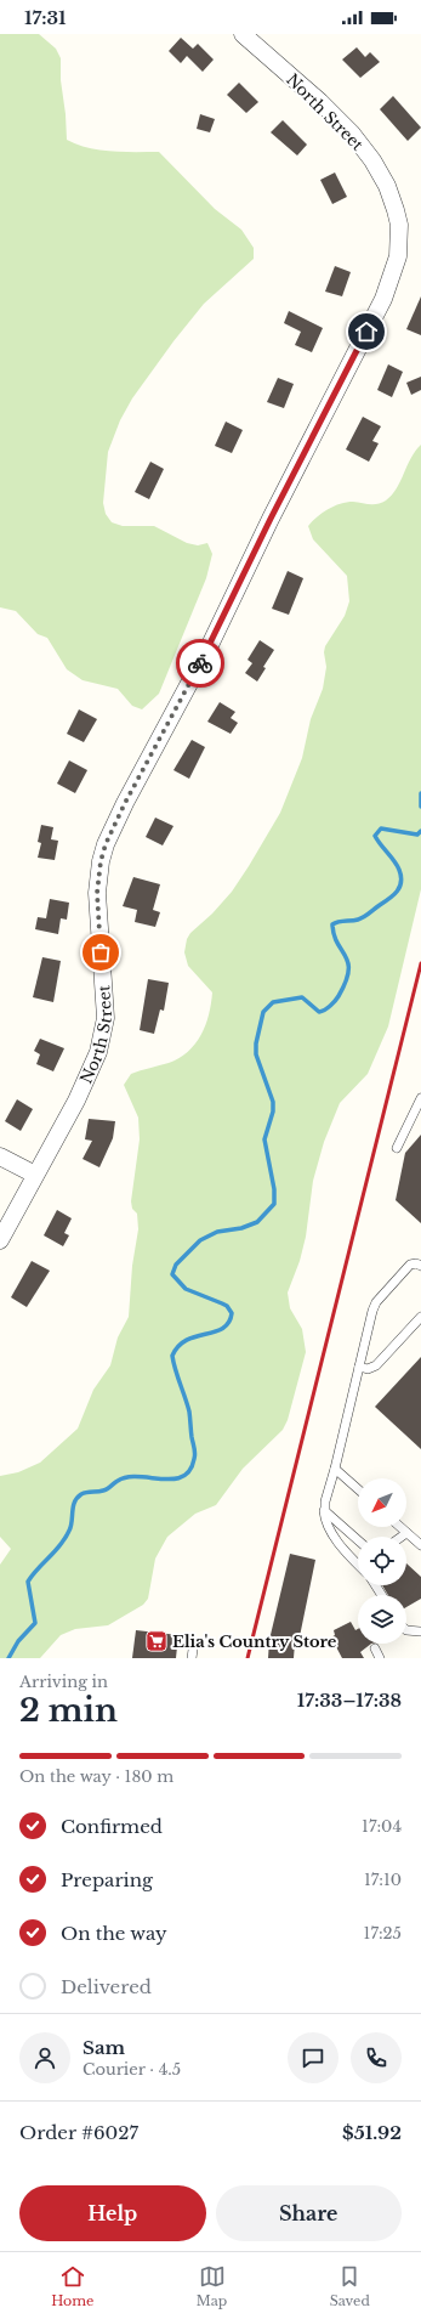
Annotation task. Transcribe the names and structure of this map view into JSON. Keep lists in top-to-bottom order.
{
  "streets": {
    "street": ["North Street"]
  },
  "places": {
    "supermarket": ["Elia's Country Store"]
  },
  "north": "bottom left",
  "page": {
    "status": "17:31",
    "heading": ["2 min", "Arriving in", "17:33–17:38"],
    "panel": [
      "Sam",
      "Courier · 4.5",
      "Order #6027",
      "$51.92"
    ],
    "bar": "On the way · 180 m",
    "list": [
      ["Confirmed", "17:04"],
      ["Preparing", "17:10"],
      ["On the way", "17:25"],
      "Delivered"
    ],
    "buttons": ["Help", "Share"],
    "tabs": ["Home", "Map", "Saved"]
  }
}
